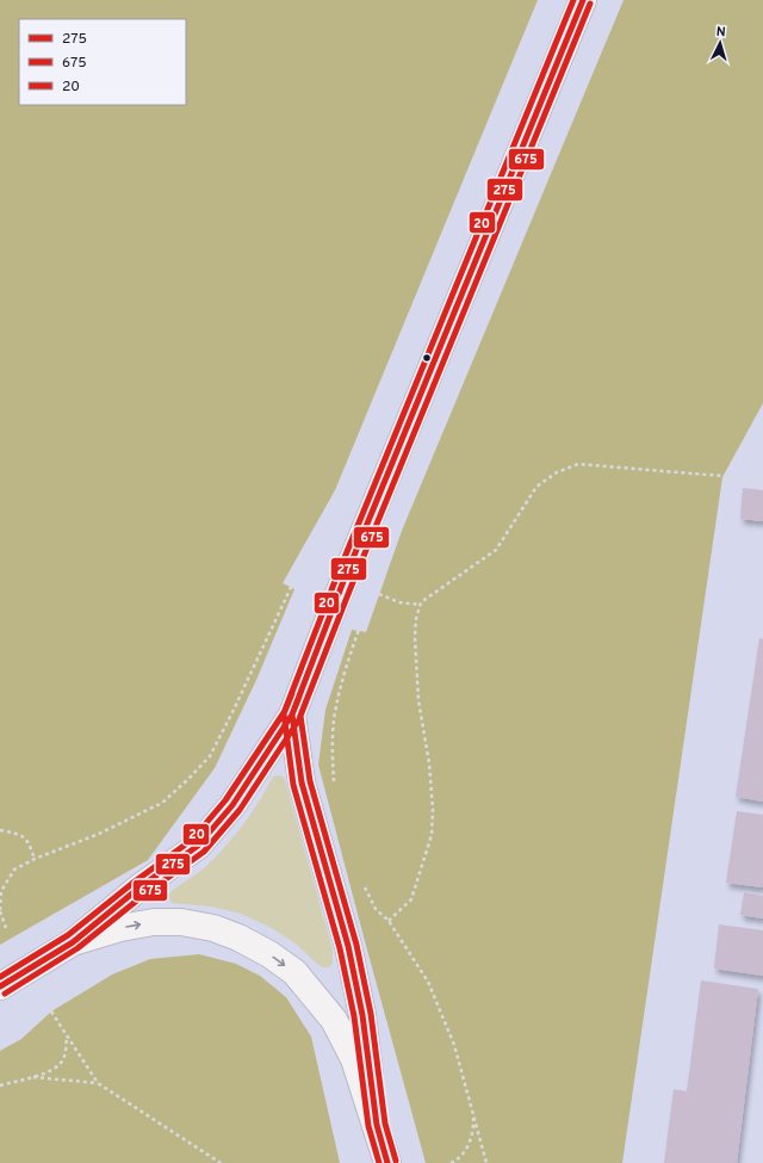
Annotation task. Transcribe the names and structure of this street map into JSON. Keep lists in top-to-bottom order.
{
  "lines": ["transit line 275", "transit line 20", "transit line 675"],
  "legend": ["275", "675", "20"],
  "north": "top"
}
